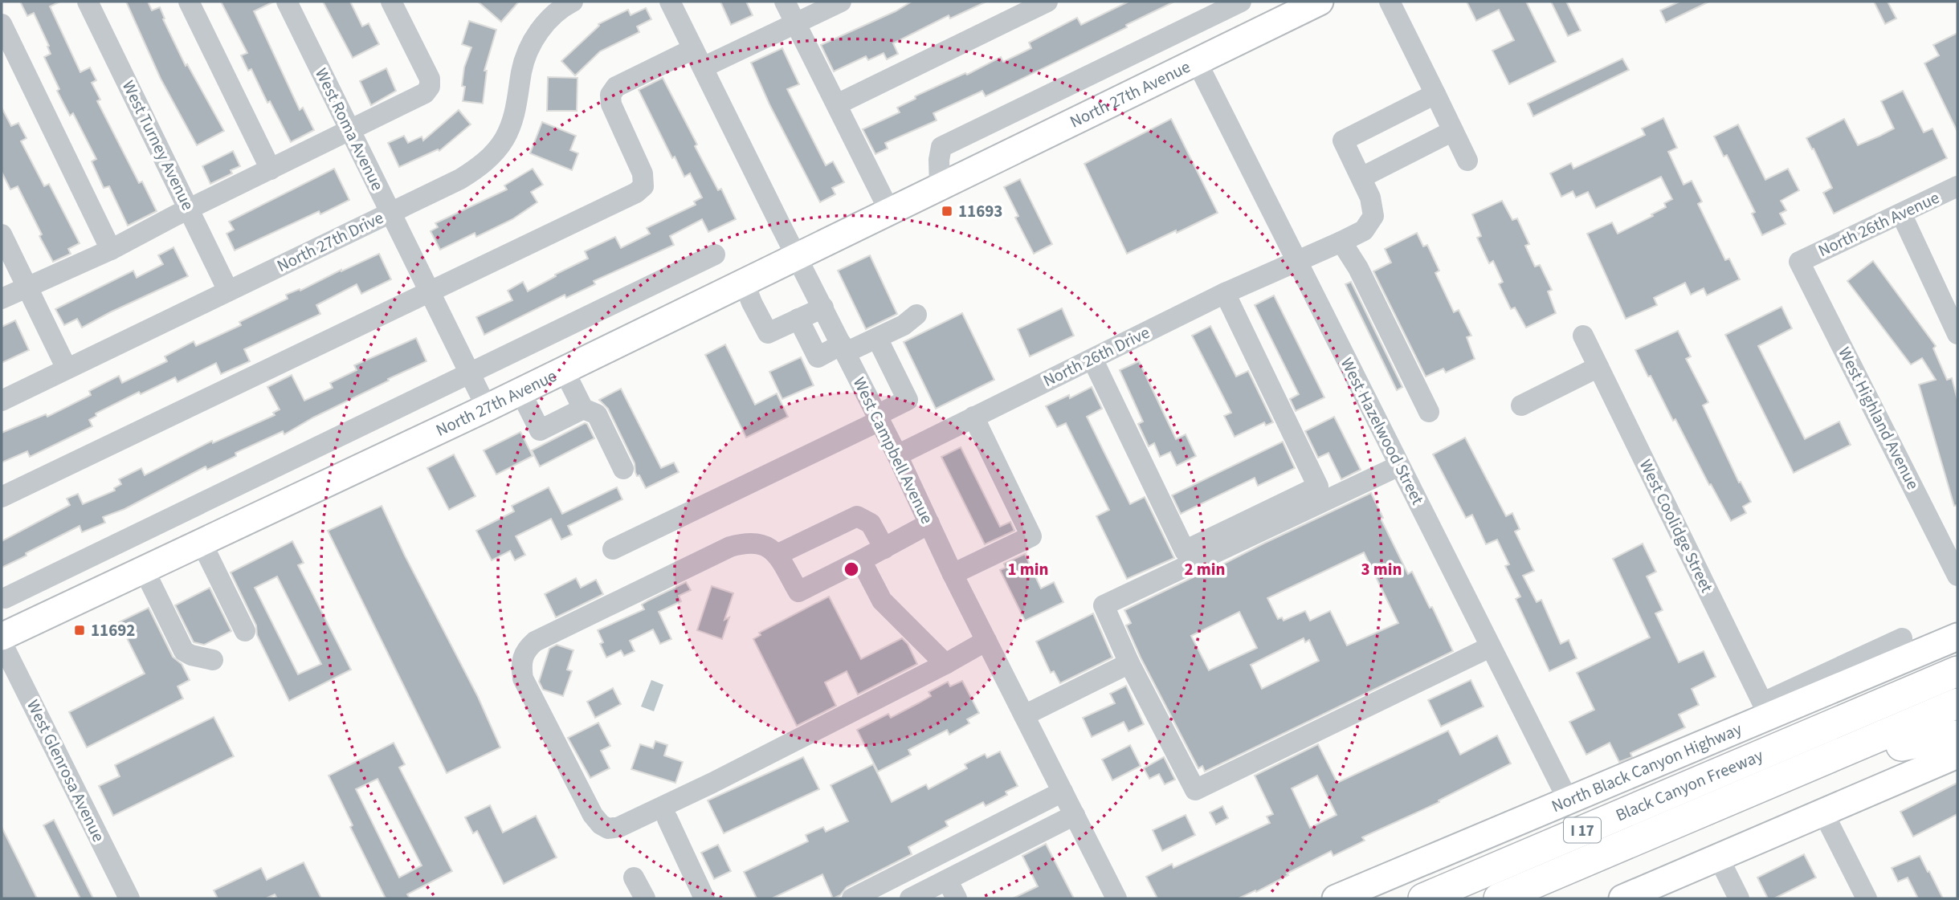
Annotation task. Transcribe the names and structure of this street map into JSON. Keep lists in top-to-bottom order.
{
  "streets": {
    "highway": ["Black Canyon Freeway", "I 17"],
    "main road": ["North 27th Avenue", "North Black Canyon Highway"],
    "street": [
      "West Roma Avenue",
      "West Turney Avenue",
      "North 26th Avenue",
      "North 27th Drive",
      "North 26th Drive",
      "West Highland Avenue",
      "West Hazelwood Street",
      "West Campbell Avenue",
      "West Coolidge Street",
      "West Glenrosa Avenue"
    ]
  },
  "crossings": [
    ["North 27th Avenue", "West Roma Avenue"],
    ["North 27th Avenue", "West Hazelwood Street"],
    ["North 27th Avenue", "West Campbell Avenue"],
    ["West Roma Avenue", "North 27th Drive"],
    ["West Turney Avenue", "North 27th Drive"],
    ["North 26th Avenue", "West Highland Avenue"],
    ["North 26th Drive", "West Hazelwood Street"],
    ["North 26th Drive", "West Campbell Avenue"],
    ["West Hazelwood Street", "North Black Canyon Highway"],
    ["West Coolidge Street", "North Black Canyon Highway"]
  ],
  "places": {
    "transit": ["11693", "11692"]
  },
  "rings": ["1 min", "2 min", "3 min"]
}
